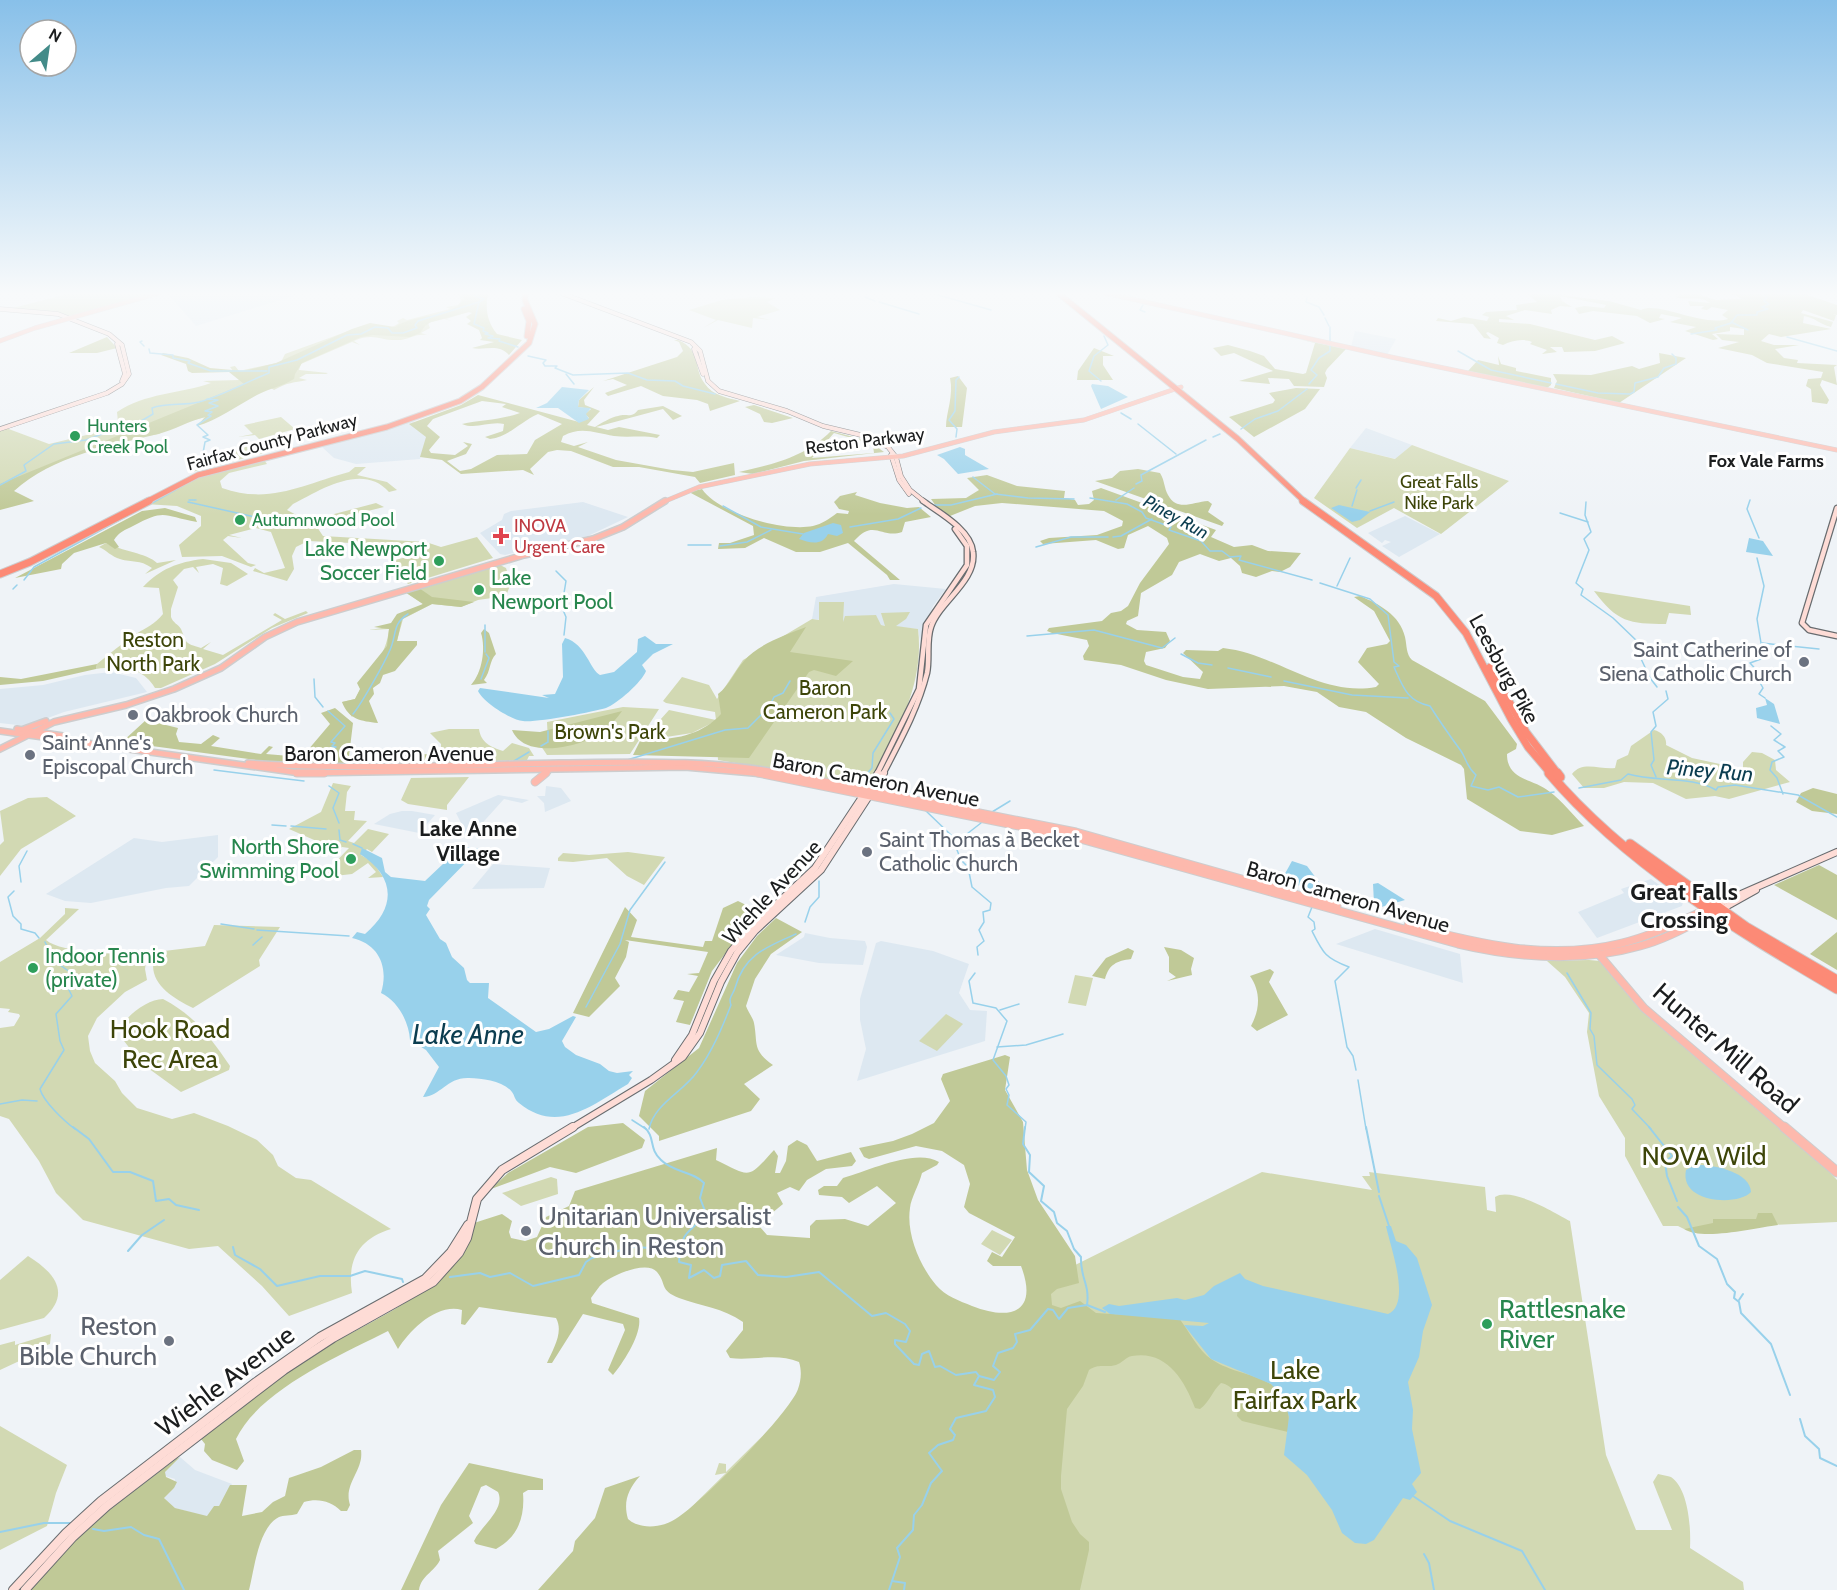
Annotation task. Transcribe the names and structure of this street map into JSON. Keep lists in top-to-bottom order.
{
  "streets": {
    "highway": ["Fairfax County Parkway", "Leesburg Pike"],
    "main road": [
      "Reston Parkway",
      "Baron Cameron Avenue",
      "Wiehle Avenue",
      "Hunter Mill Road"
    ]
  },
  "crossings": [
    ["Reston Parkway", "Leesburg Pike"],
    ["Reston Parkway", "Baron Cameron Avenue"],
    ["Reston Parkway", "Wiehle Avenue"],
    ["Leesburg Pike", "Baron Cameron Avenue"],
    ["Baron Cameron Avenue", "Wiehle Avenue"],
    ["Baron Cameron Avenue", "Hunter Mill Road"]
  ],
  "districts": ["Fox Vale Farms", "Lake Anne Village", "Great Falls Crossing"],
  "water": ["Piney Run", "Lake Anne"],
  "parks": [
    "Great Falls Nike Park",
    "Reston North Park",
    "Baron Cameron Park",
    "Brown's Park",
    "Hook Road Rec Area",
    "NOVA Wild",
    "Lake Fairfax Park"
  ],
  "places": {
    "other": [
      "Hunters Creek Pool",
      "Autumnwood Pool",
      "Lake Newport Soccer Field",
      "Lake Newport Pool",
      "Saint Catherine of Siena Catholic Church",
      "Oakbrook Church",
      "Saint Anne's Episcopal Church",
      "Saint Thomas à Becket Catholic Church",
      "North Shore Swimming Pool",
      "Indoor Tennis (private)",
      "Unitarian Universalist Church in Reston",
      "Rattlesnake River",
      "Reston Bible Church"
    ],
    "health": ["INOVA Urgent Care"]
  },
  "north": "top right"
}
